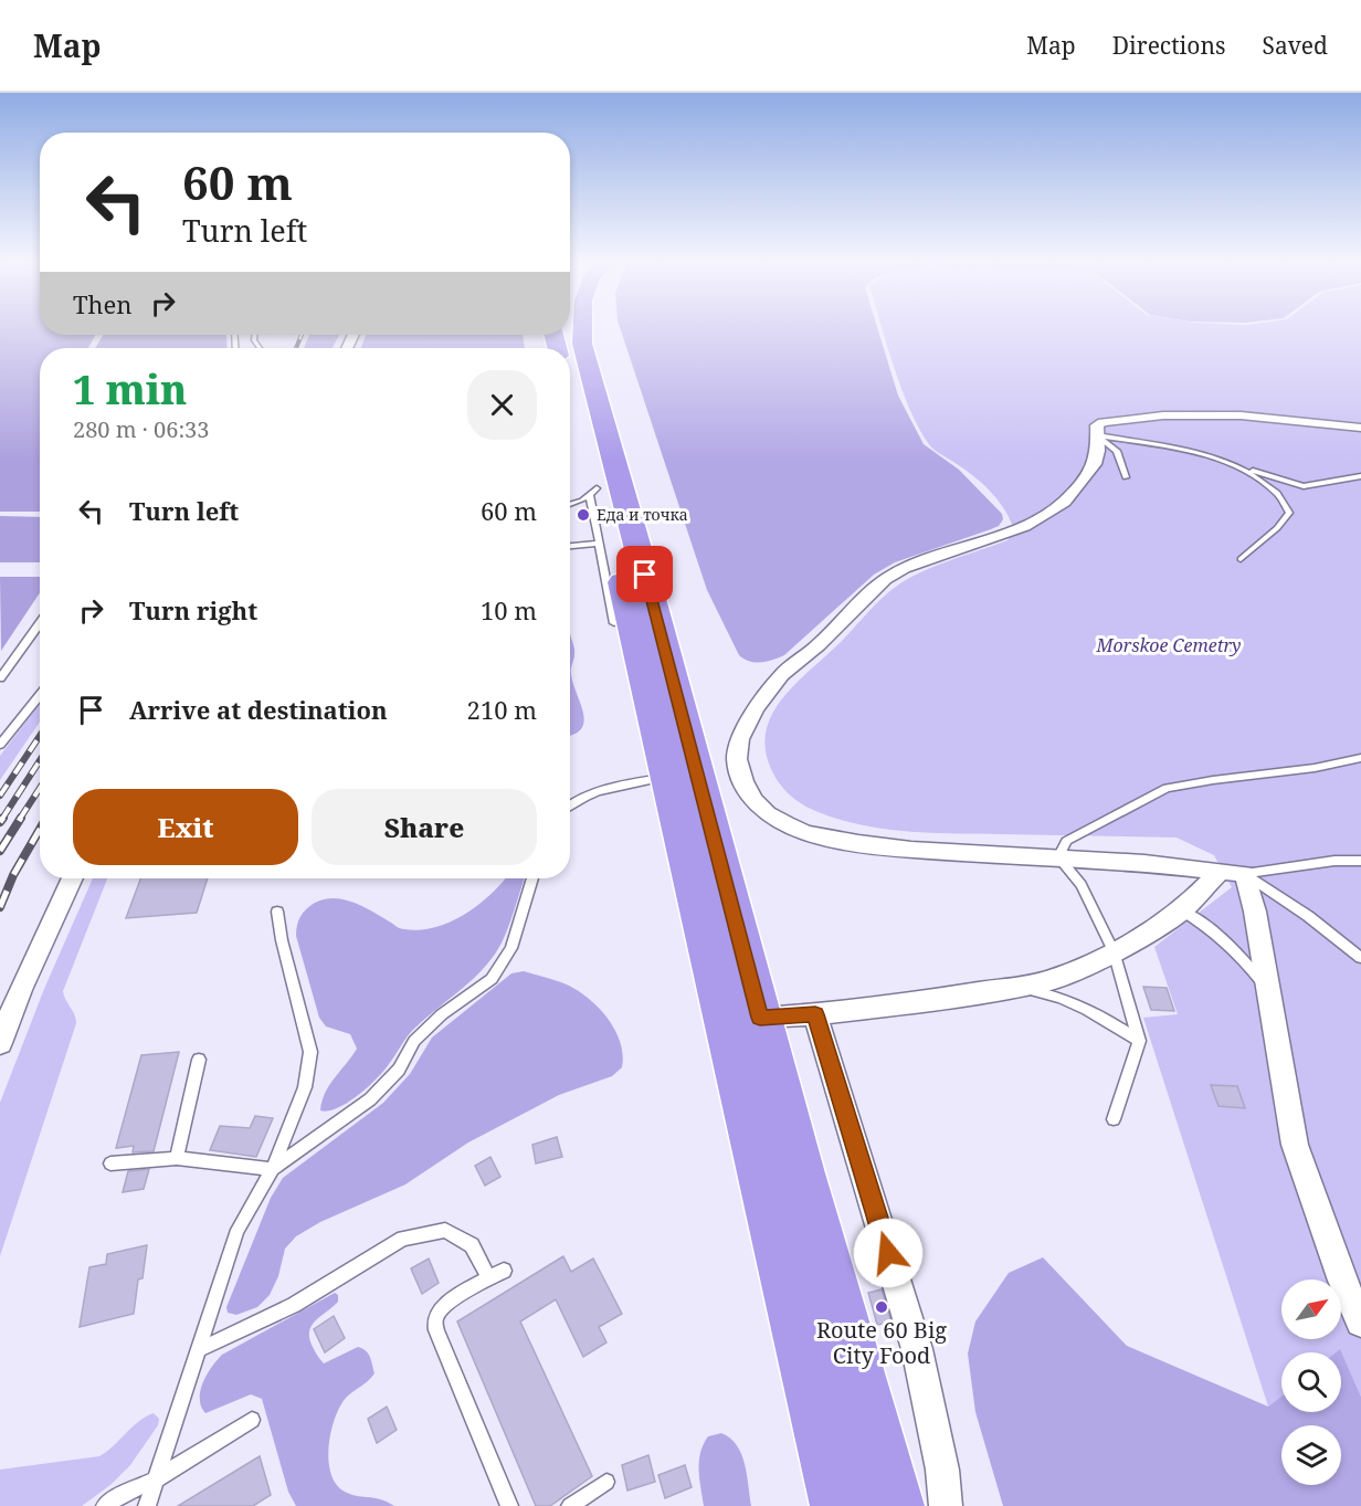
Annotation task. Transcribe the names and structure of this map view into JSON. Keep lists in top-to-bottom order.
{
  "parks": ["Morskoe Cemetry"],
  "places": ["Еда и точка", "Route 60 Big City Food"],
  "north": "top right",
  "page": {
    "header": "Map",
    "nav": ["Map", "Directions", "Saved"],
    "turn": ["60 m", "Turn left"],
    "then": "Then",
    "heading": ["1 min", "280 m · 06:33"],
    "list": [
      {
        "name": "Turn left",
        "value": "60 m"
      },
      {
        "name": "Turn right",
        "value": "10 m"
      },
      {
        "name": "Arrive at destination",
        "value": "210 m"
      }
    ],
    "buttons": ["Exit", "Share"]
  }
}
